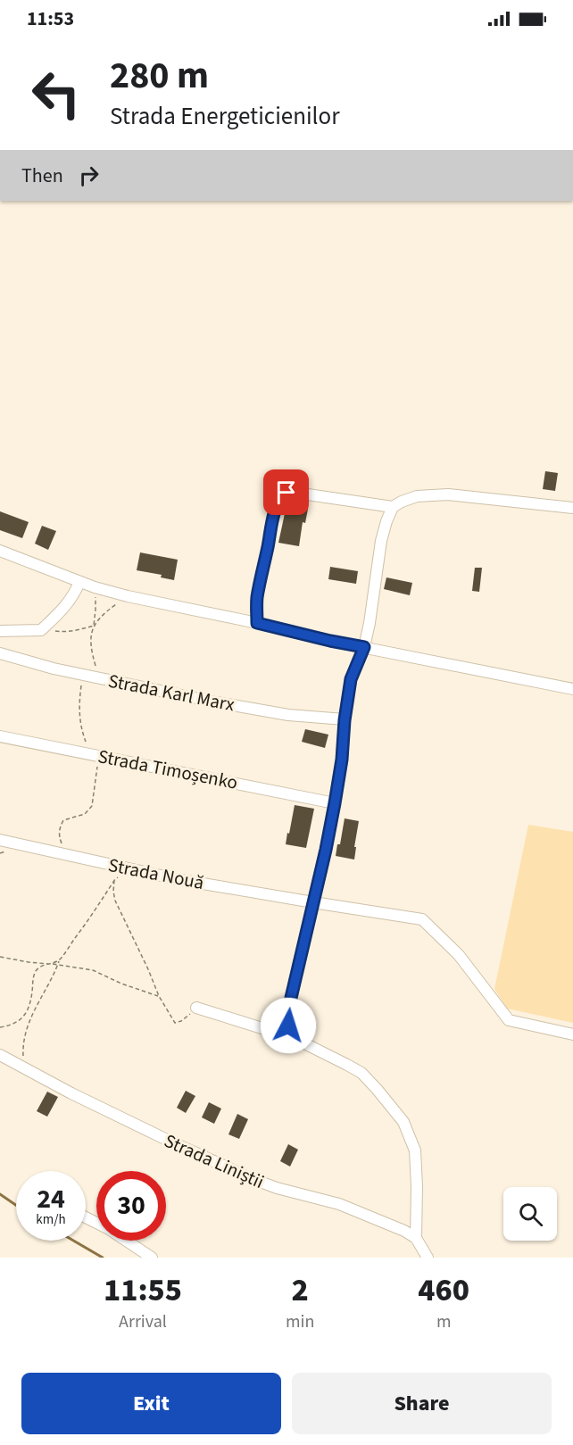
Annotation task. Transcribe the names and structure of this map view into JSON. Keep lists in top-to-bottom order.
{
  "streets": {
    "street": [
      "Strada Karl Marx",
      "Strada Timoșenko",
      "Strada Nouă",
      "Strada Liniștii"
    ]
  },
  "page": {
    "status": "11:53",
    "turn": ["280 m", "Strada Energeticienilor"],
    "then": "Then",
    "speed": "24 km/h",
    "limit": "30",
    "eta": [
      "11:55",
      "Arrival",
      "2",
      "min",
      "460",
      "m"
    ],
    "buttons": ["Exit", "Share"]
  }
}
